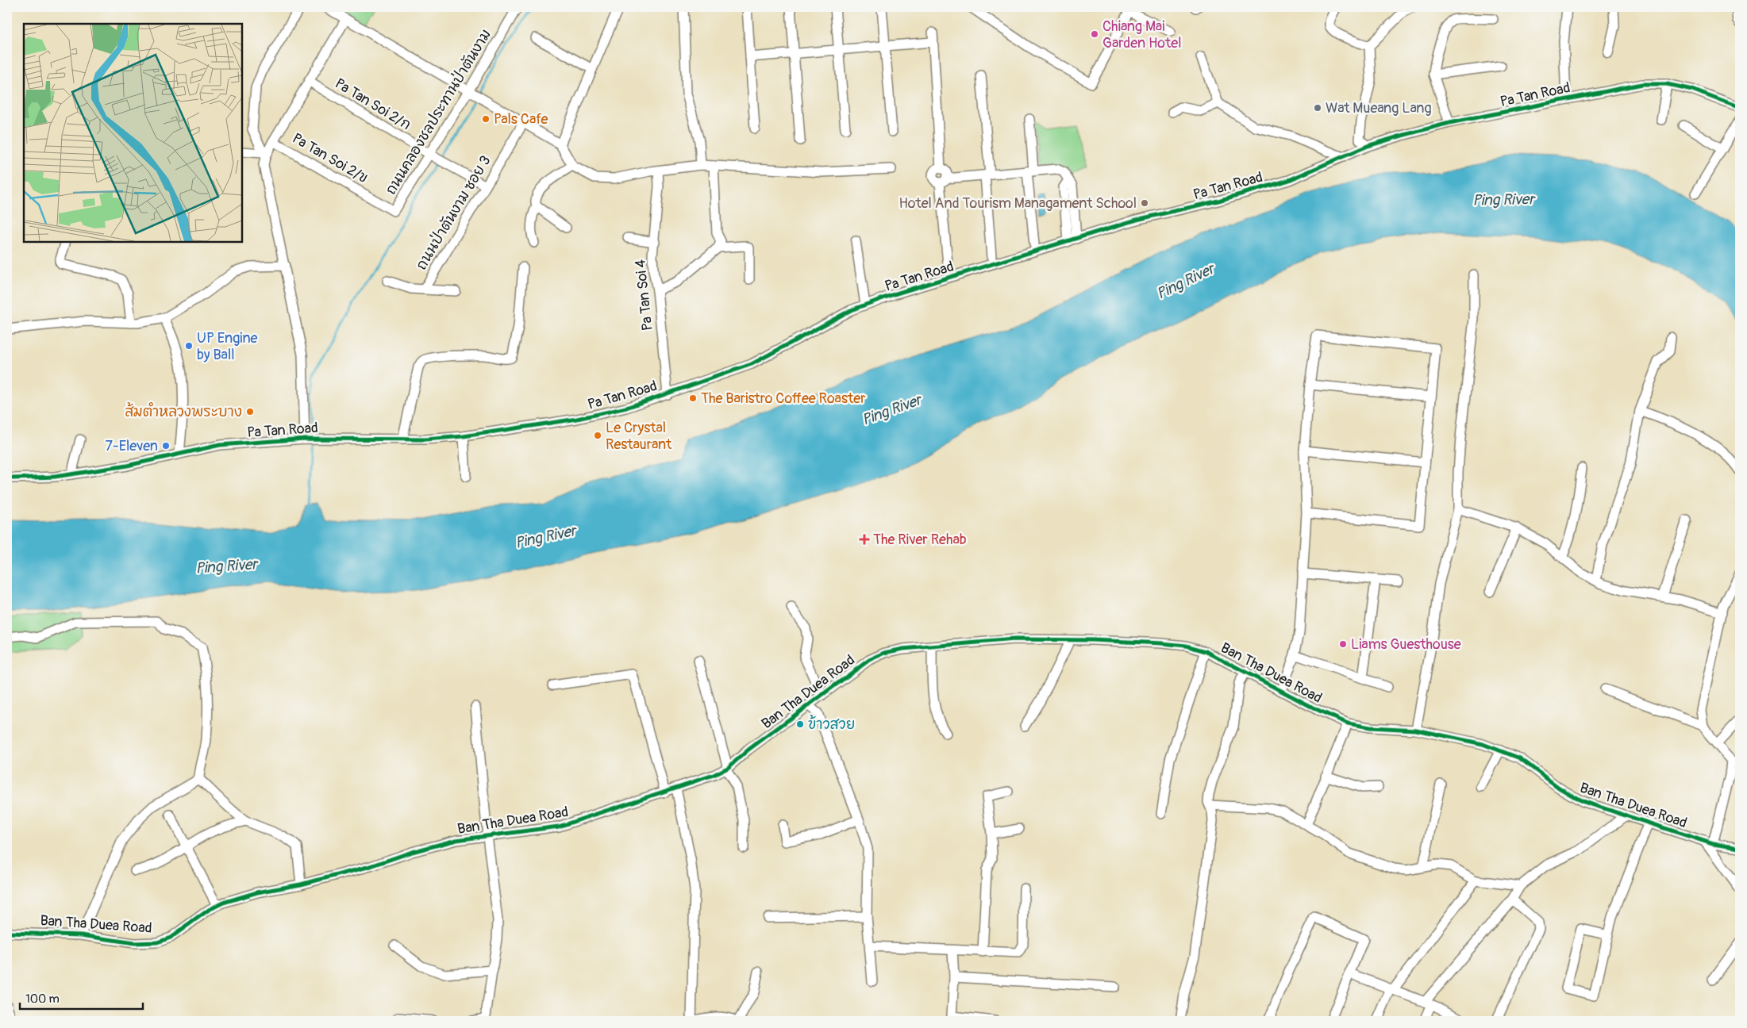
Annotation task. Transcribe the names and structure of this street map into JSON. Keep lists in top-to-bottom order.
{
  "streets": {
    "street": [
      "Pa Tan Road",
      "Pa Tan Soi 2/ก",
      "ถนนคลองชลประทานป่าตันงาม",
      "Pa Tan Soi 2/ข",
      "ถนนป่าตันงาม ซอย 3",
      "Pa Tan Soi 4",
      "Ban Tha Duea Road"
    ]
  },
  "crossings": [
    ["Pa Tan Road", "Pa Tan Soi 4"],
    ["Pa Tan Soi 2/ก", "ถนนคลองชลประทานป่าตันงาม"],
    ["Pa Tan Soi 2/ก", "ถนนป่าตันงาม ซอย 3"],
    ["ถนนคลองชลประทานป่าตันงาม", "Pa Tan Soi 2/ข"]
  ],
  "water": ["Ping River"],
  "places": {
    "other": [
      "Chiang Mai Garden Hotel",
      "Wat Mueang Lang",
      "Pals Cafe",
      "Hotel And Tourism Managament School",
      "UP Engine by Ball",
      "The Baristro Coffee Roaster",
      "ส้มตำหลวงพระบาง",
      "Le Crystal Restaurant",
      "7-Eleven",
      "Liams Guesthouse",
      "ข้าวสวย"
    ],
    "health": ["The River Rehab"]
  },
  "scale_bar": "100 m"
}
